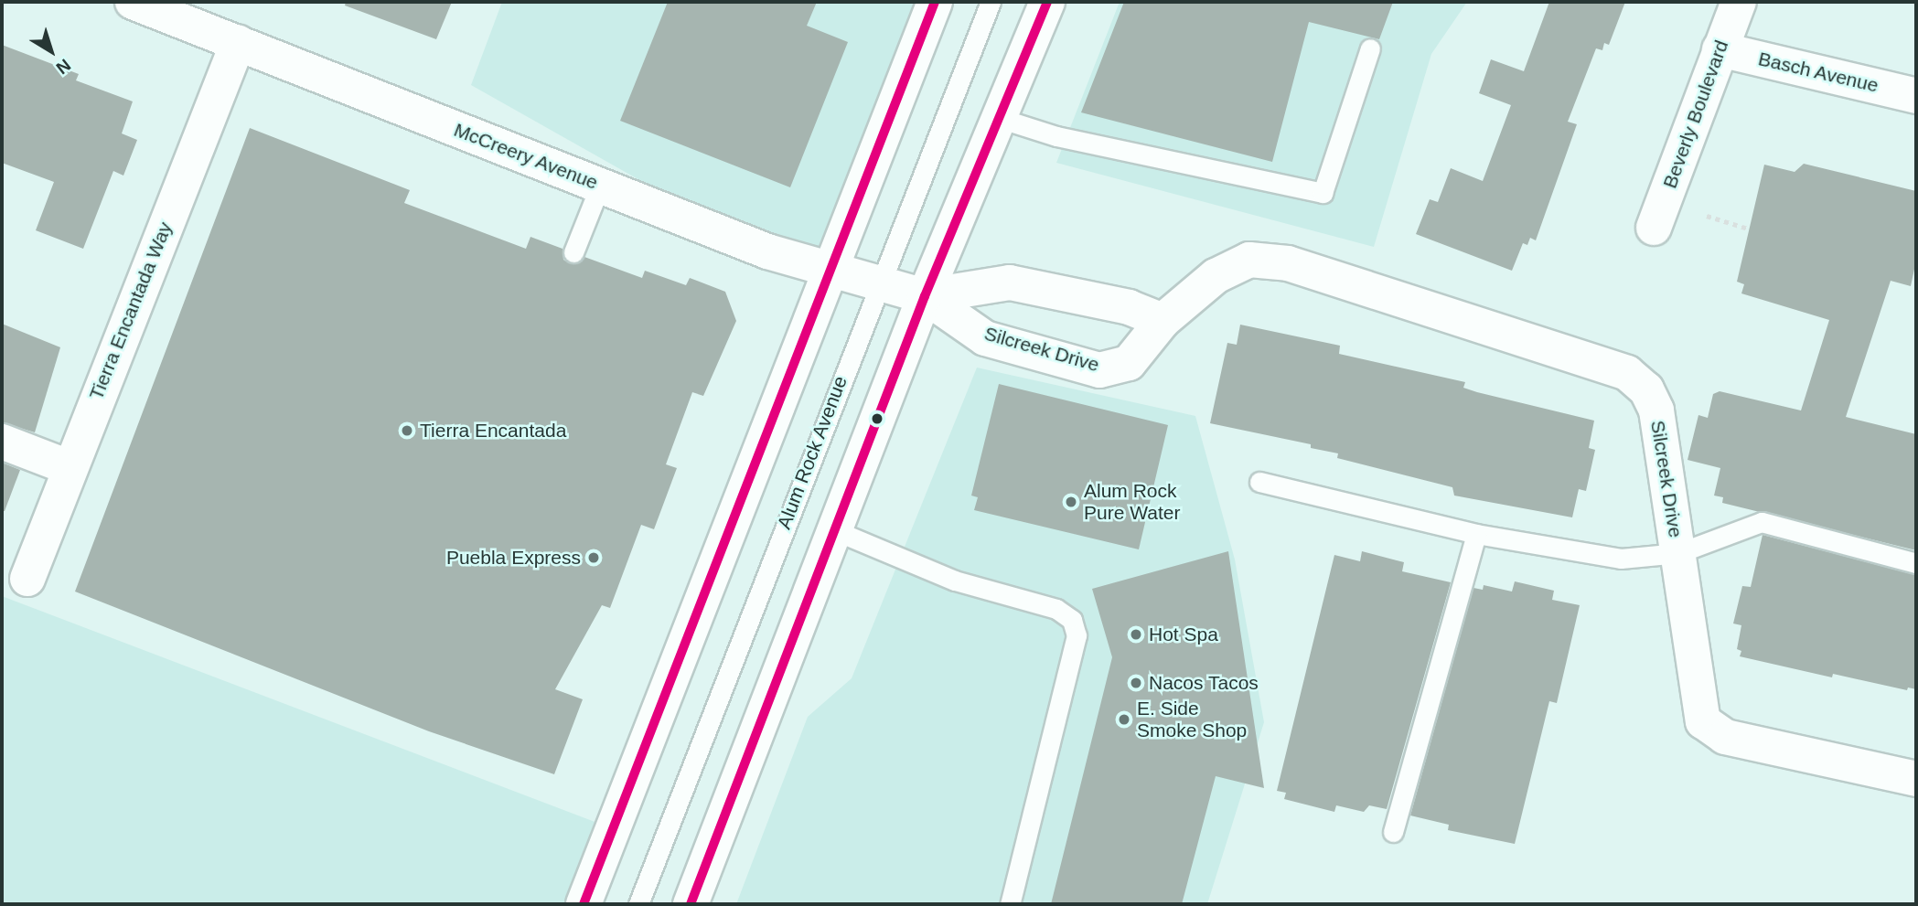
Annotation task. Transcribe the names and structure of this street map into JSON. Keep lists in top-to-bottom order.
{
  "streets": {
    "street": [
      "Basch Avenue",
      "Beverly Boulevard",
      "McCreery Avenue",
      "Tierra Encantada Way",
      "Silcreek Drive"
    ],
    "lane": ["Alum Rock Avenue"]
  },
  "crossings": [
    ["Basch Avenue", "Beverly Boulevard"],
    ["McCreery Avenue", "Tierra Encantada Way"],
    ["McCreery Avenue", "Silcreek Drive"],
    ["McCreery Avenue", "Alum Rock Avenue"]
  ],
  "places": [
    "Tierra Encantada",
    "Alum Rock Pure Water",
    "Puebla Express",
    "Hot Spa",
    "Nacos Tacos",
    "E. Side Smoke Shop"
  ],
  "north": "bottom right"
}
